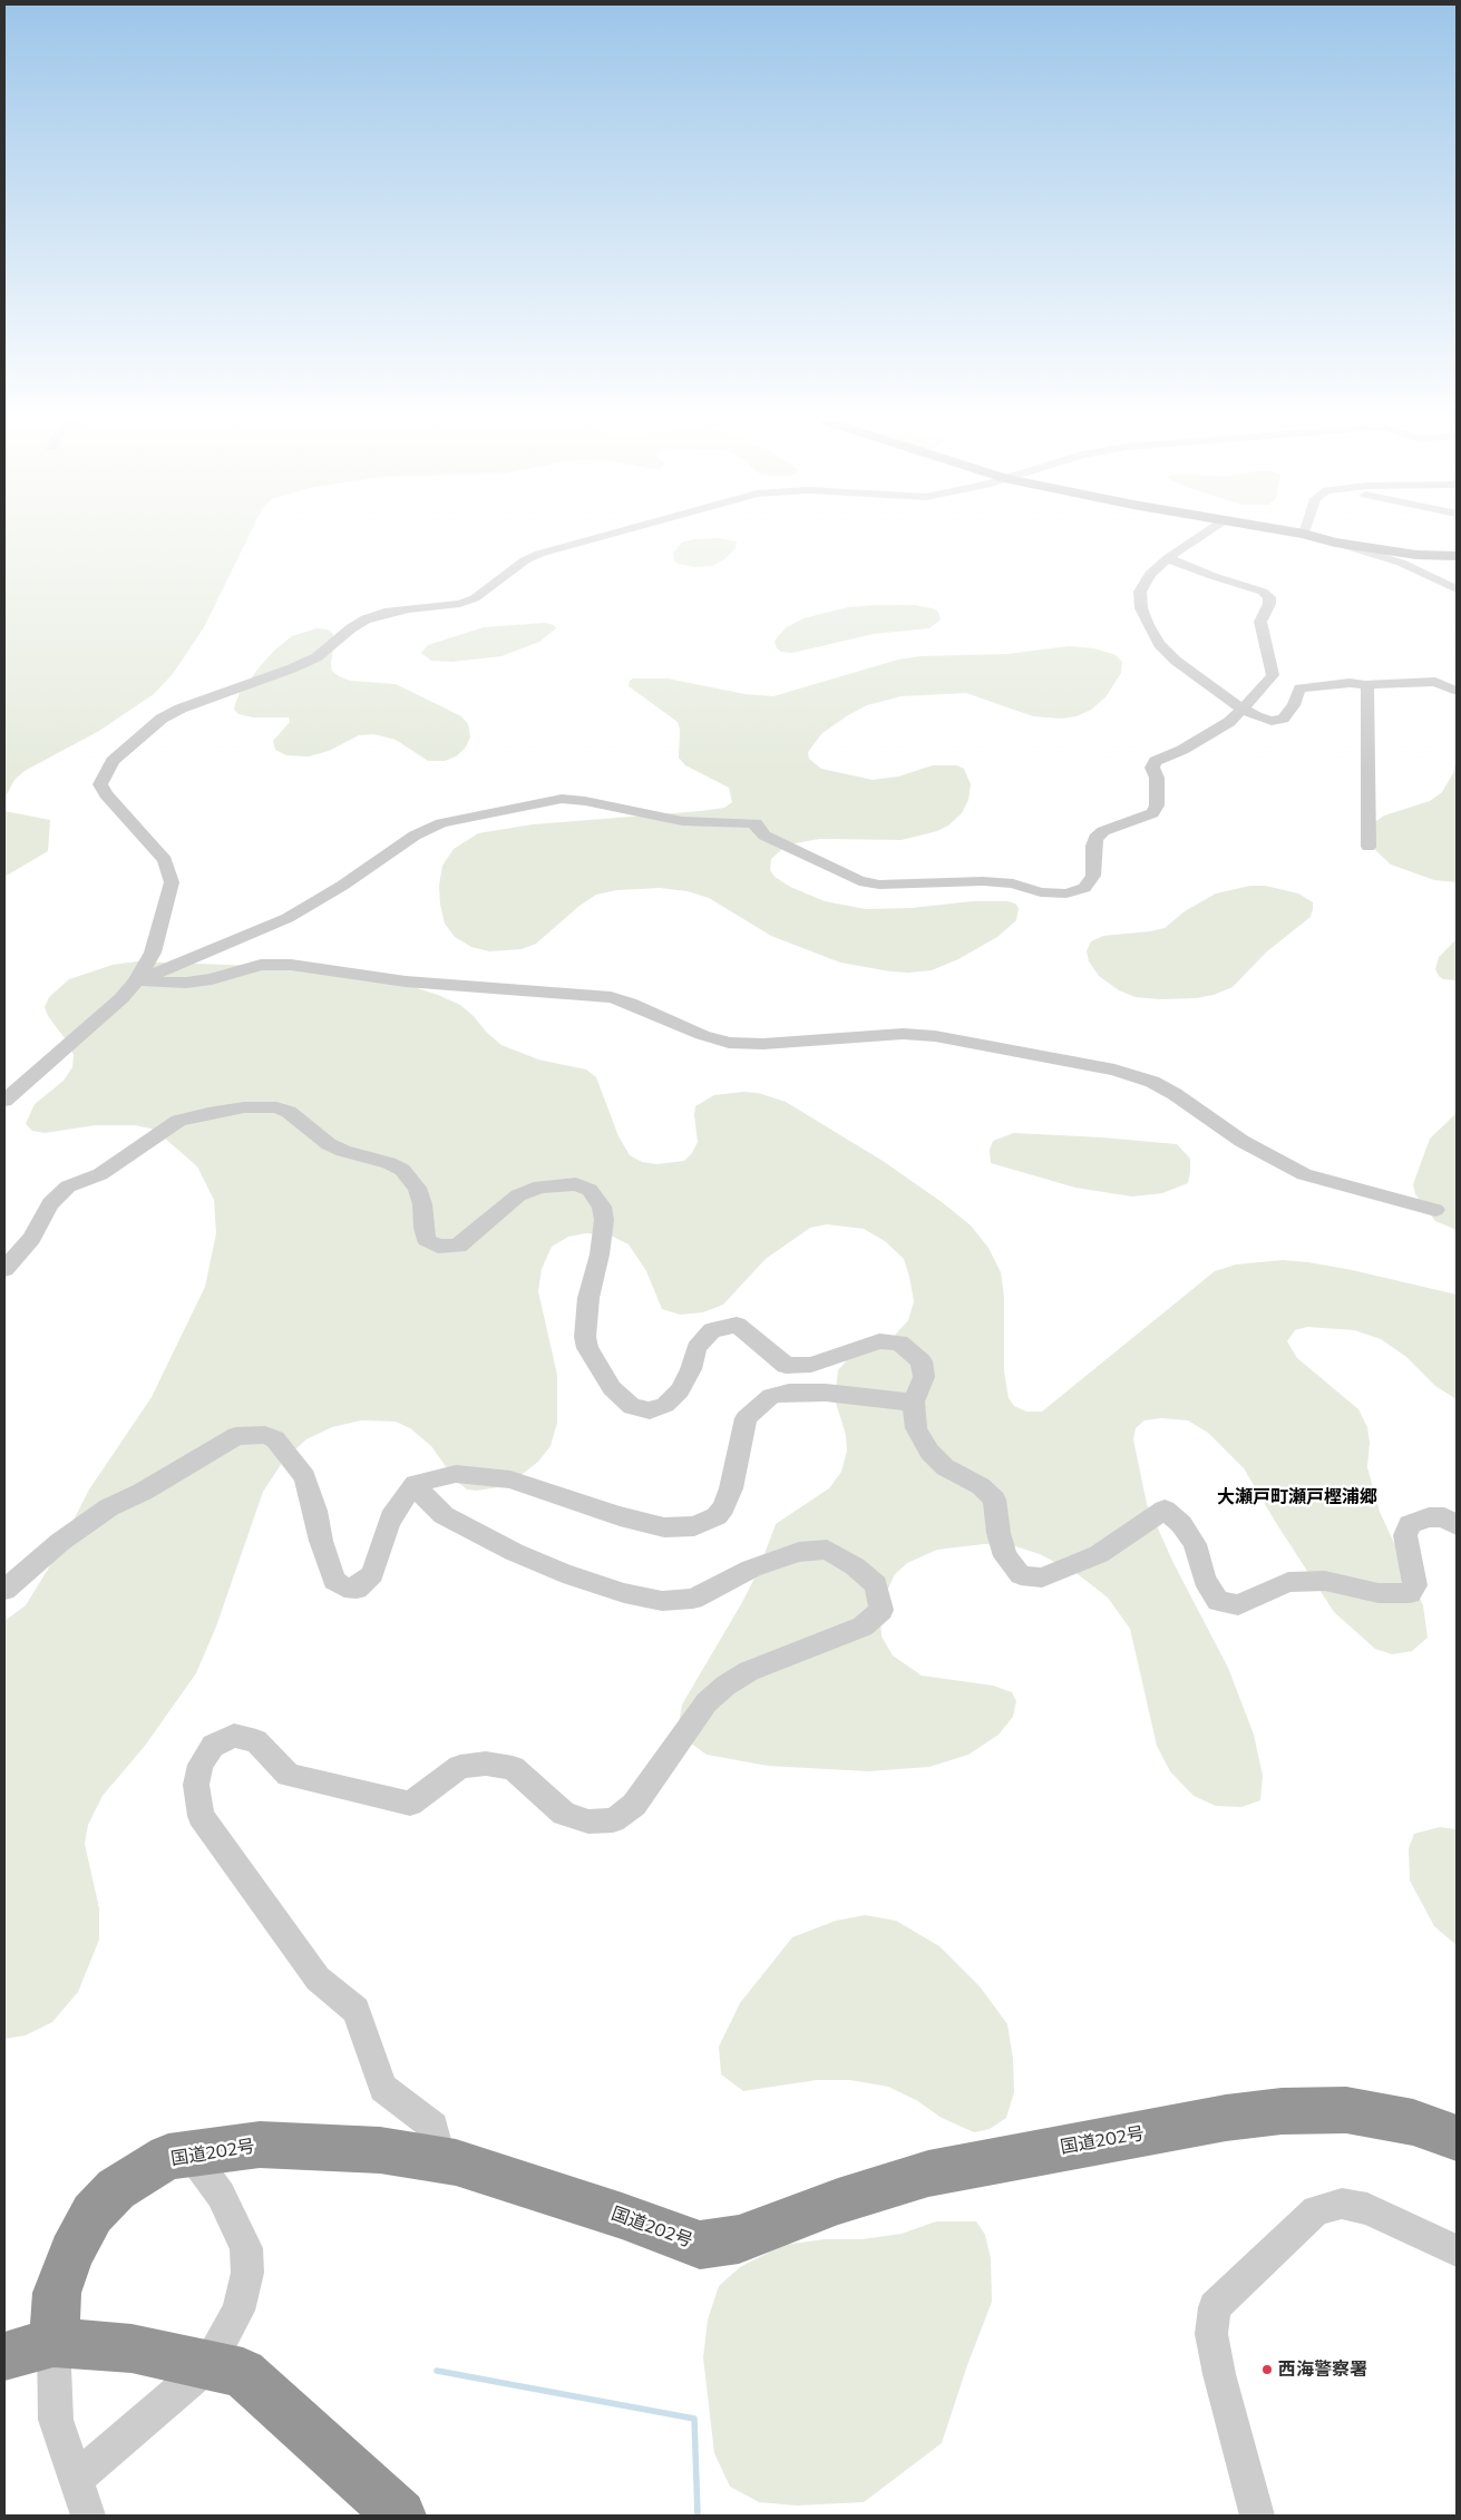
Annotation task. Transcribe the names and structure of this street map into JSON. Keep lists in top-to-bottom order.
{
  "streets": {
    "highway": ["国道202号"]
  },
  "districts": ["大瀬戸町瀬戸樫浦郷"],
  "places": ["西海警察署"]
}
